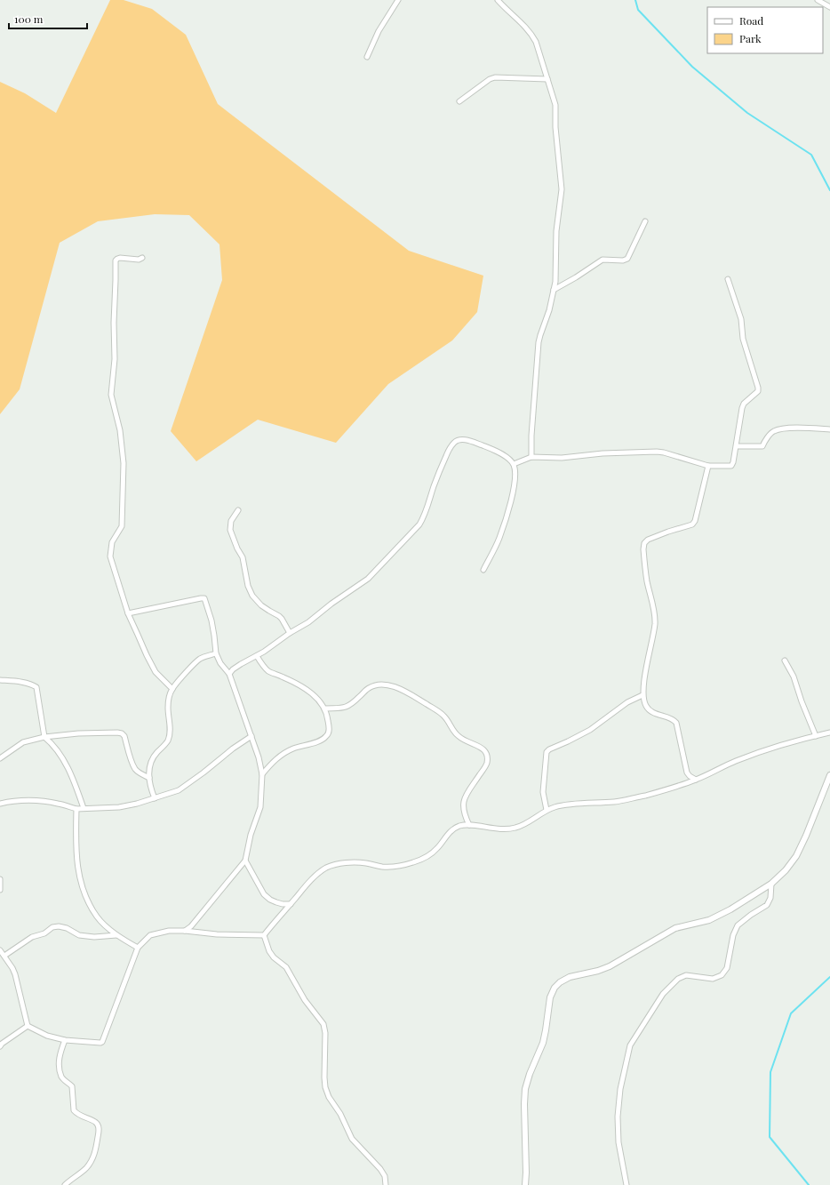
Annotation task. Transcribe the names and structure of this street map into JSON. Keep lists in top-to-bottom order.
{
  "legend": ["Road", "Park"],
  "scale_bar": "100 m"
}
